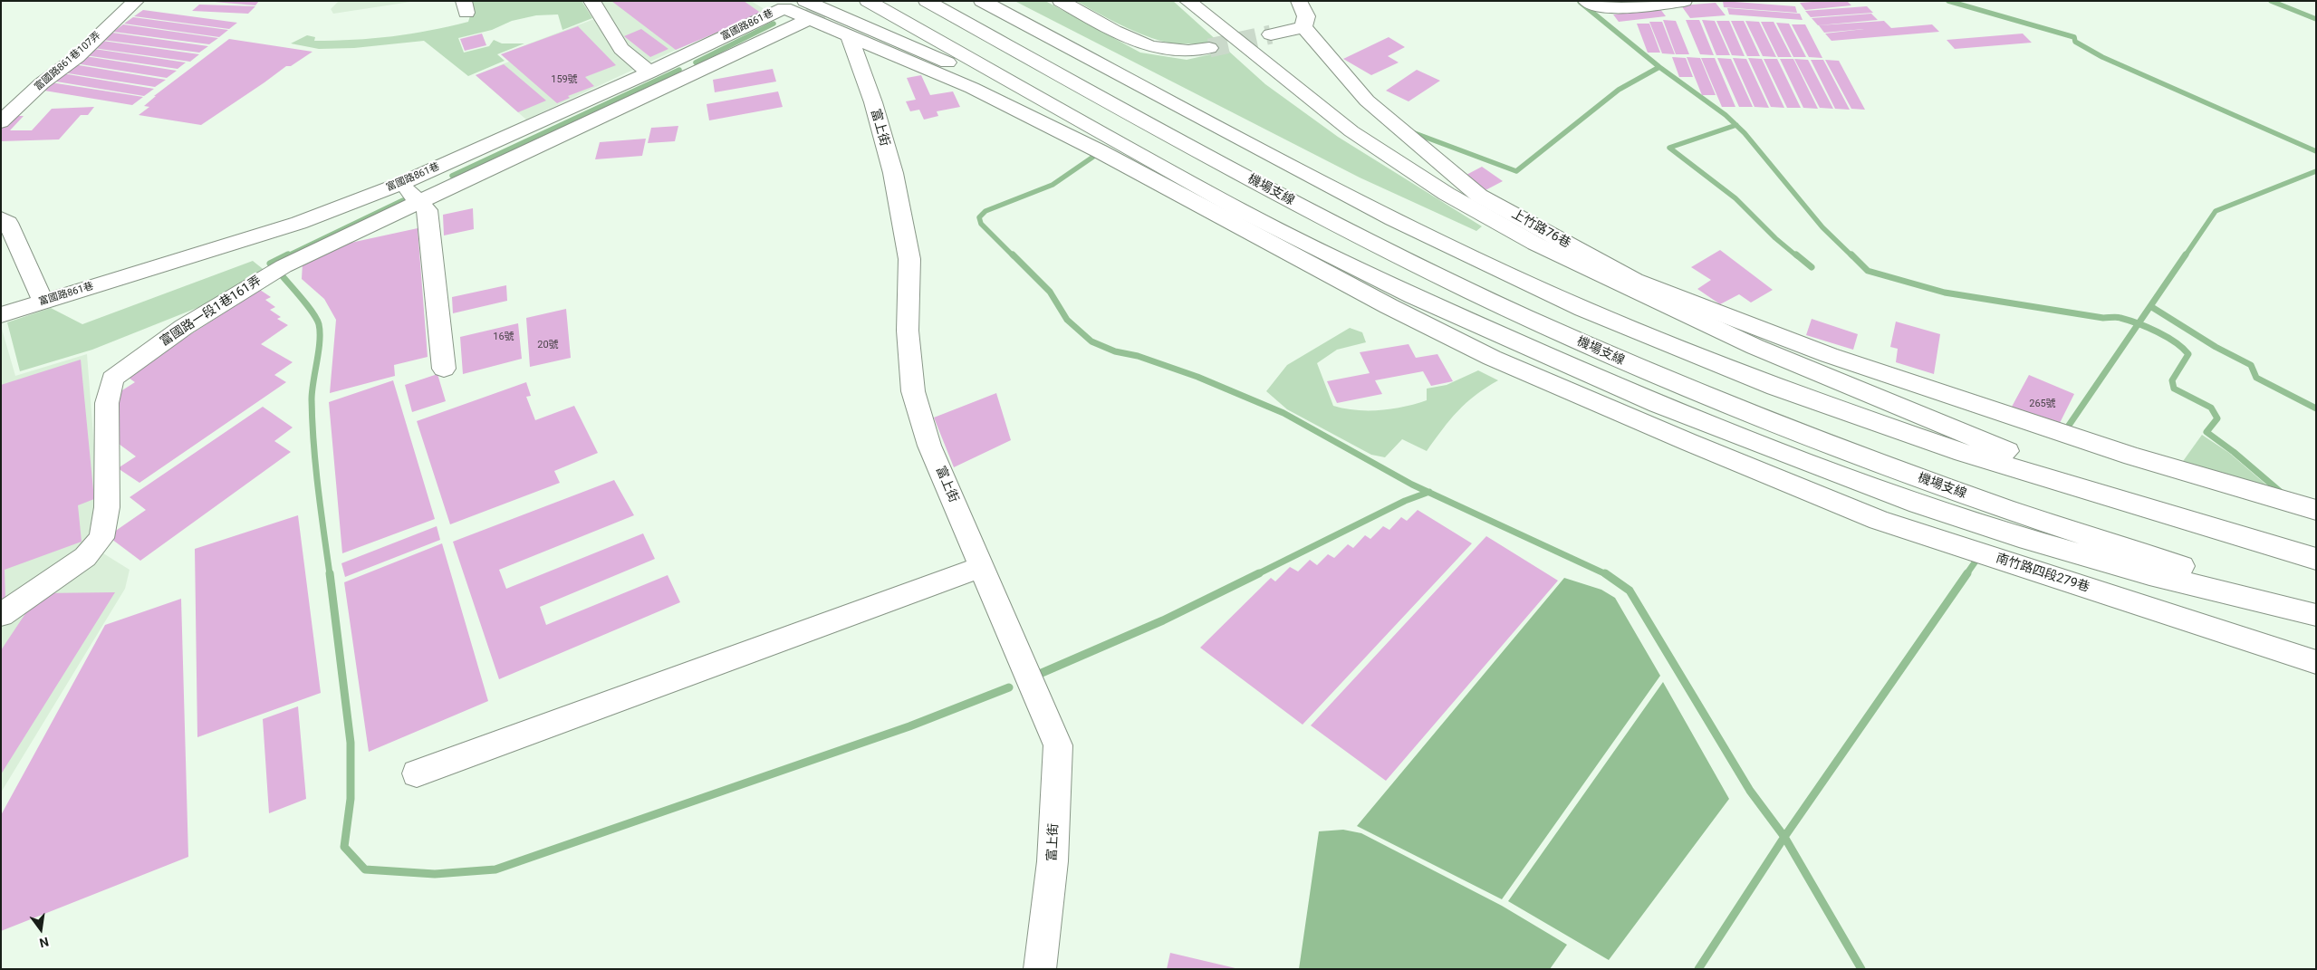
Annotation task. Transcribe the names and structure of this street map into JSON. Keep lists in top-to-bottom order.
{
  "streets": {
    "main road": [
      "富國路861巷",
      "富國路861巷107弄",
      "富上街",
      "機場支線",
      "上竹路76巷",
      "富國路一段1巷161弄",
      "南竹路四段279巷"
    ]
  },
  "crossings": [
    ["富國路861巷", "富國路一段1巷161弄"],
    ["富上街", "南竹路四段279巷"]
  ],
  "house_numbers": [
    "159號",
    "16號",
    "20號",
    "265號"
  ],
  "north": "bottom"
}
